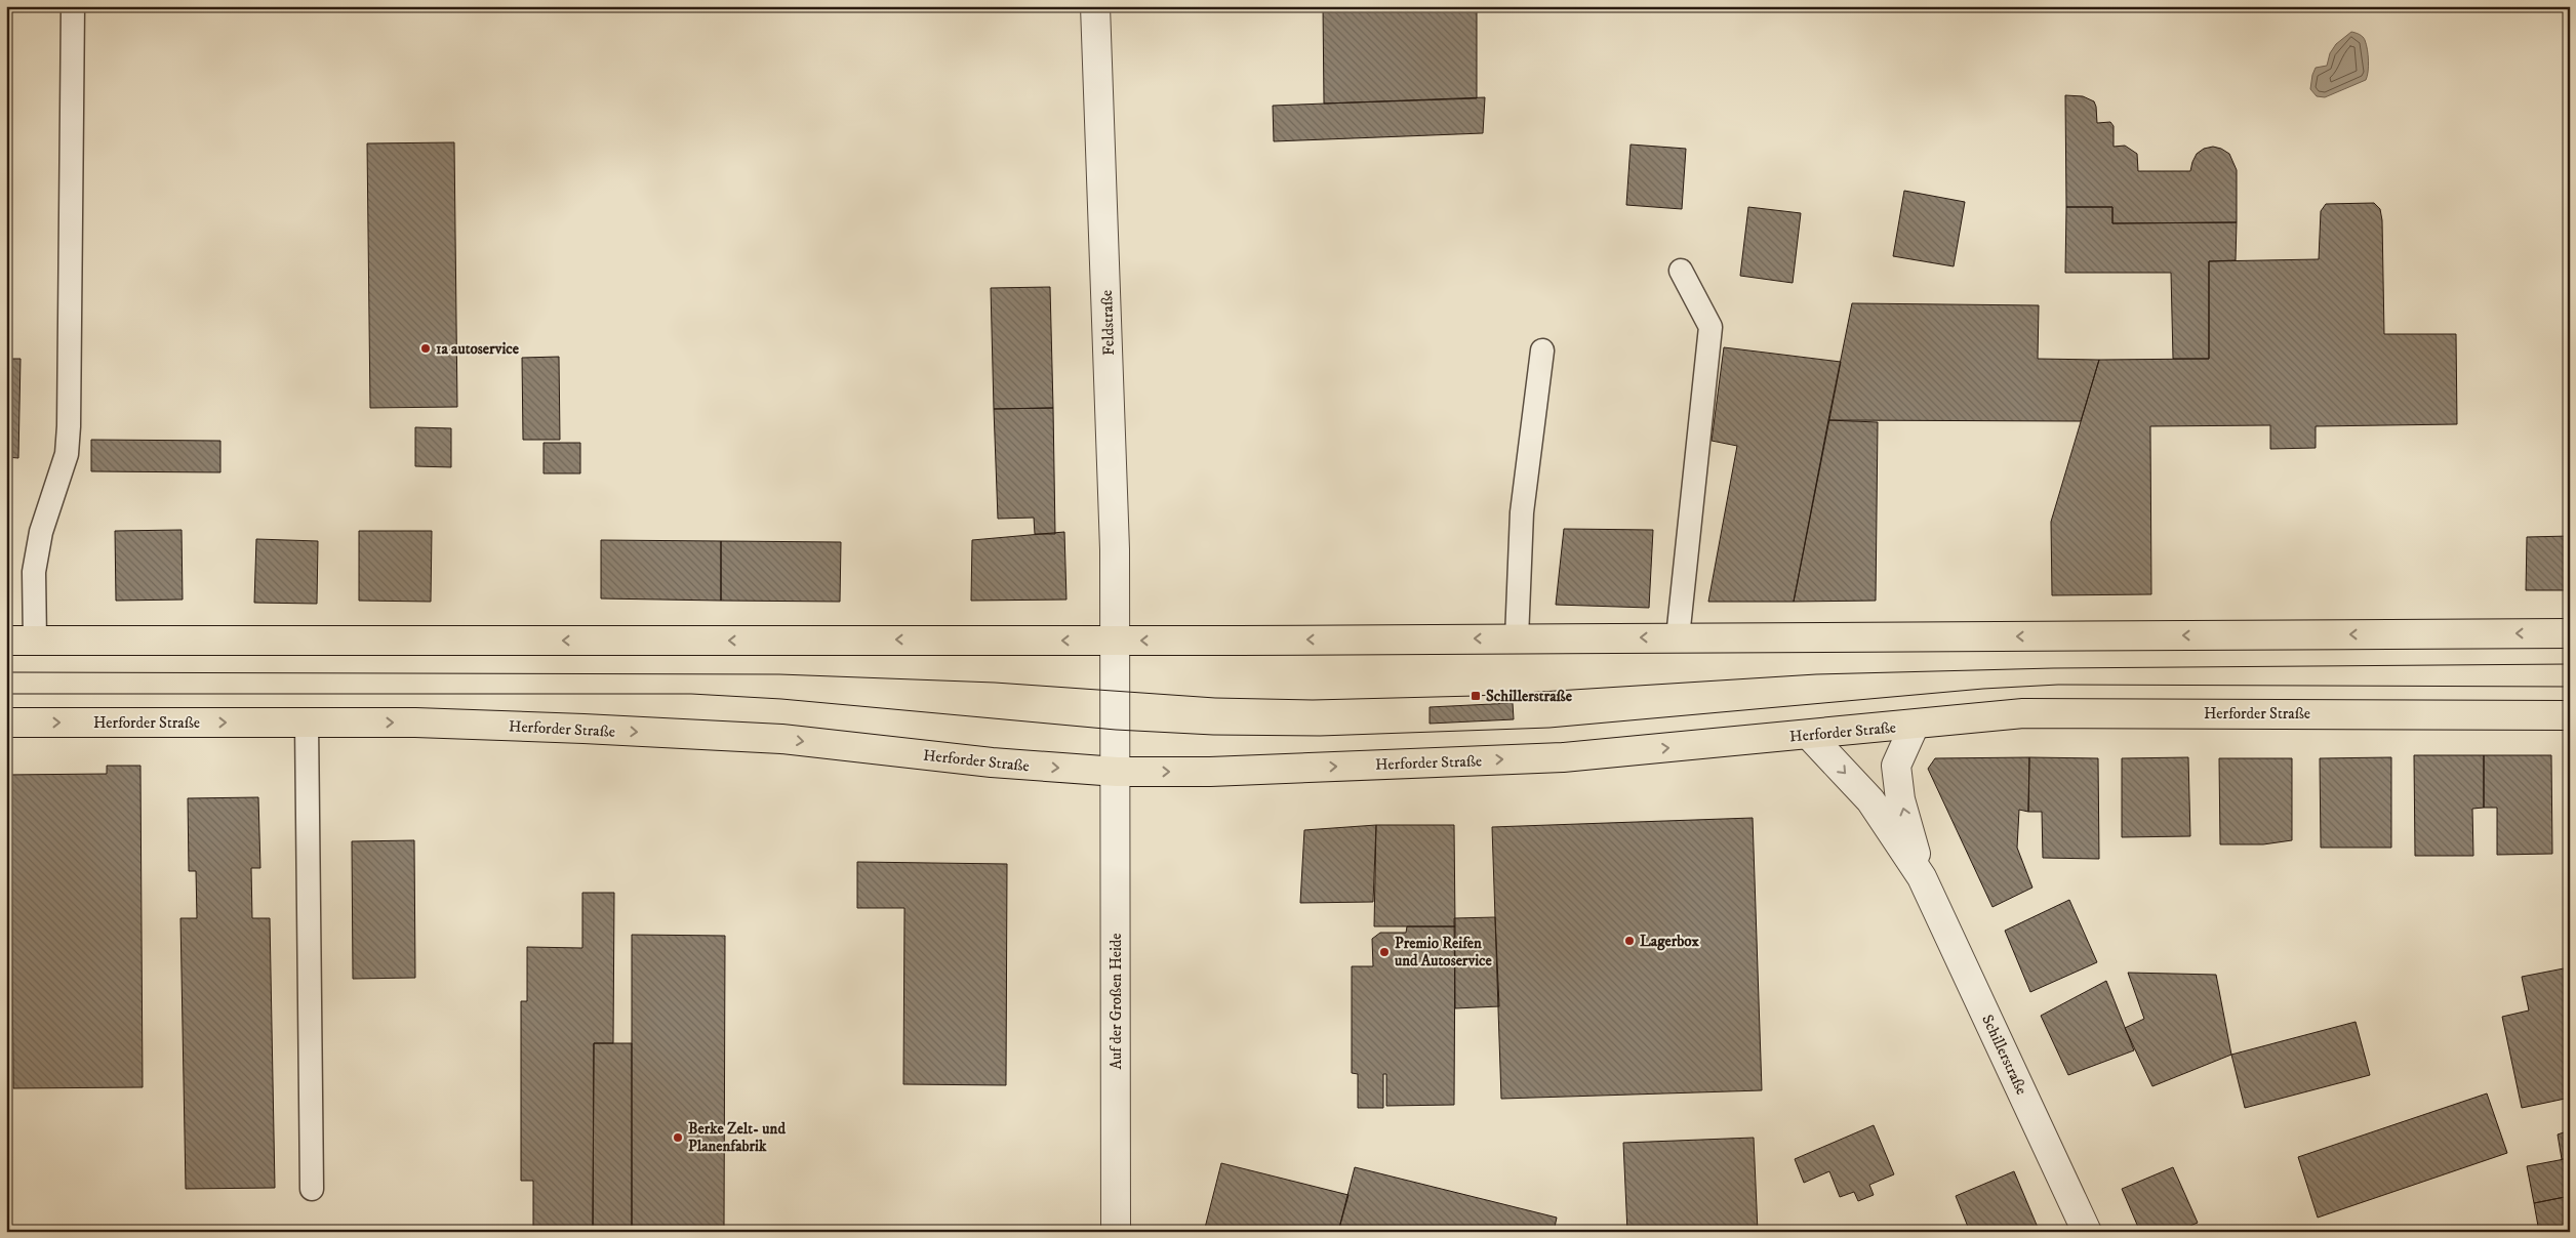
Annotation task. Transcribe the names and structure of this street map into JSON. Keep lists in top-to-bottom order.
{
  "streets": {
    "main road": ["Herforder Straße"],
    "street": ["Feldstraße", "Auf der Großen Heide", "Schillerstraße"]
  },
  "crossings": [
    ["Herforder Straße", "Auf der Großen Heide"],
    ["Herforder Straße", "Schillerstraße"]
  ],
  "places": {
    "other": [
      "1a autoservice",
      "Lagerbox",
      "Premio Reifen und Autoservice",
      "Berke Zelt- und Planenfabrik"
    ],
    "transit": ["Schillerstraße"]
  }
}
